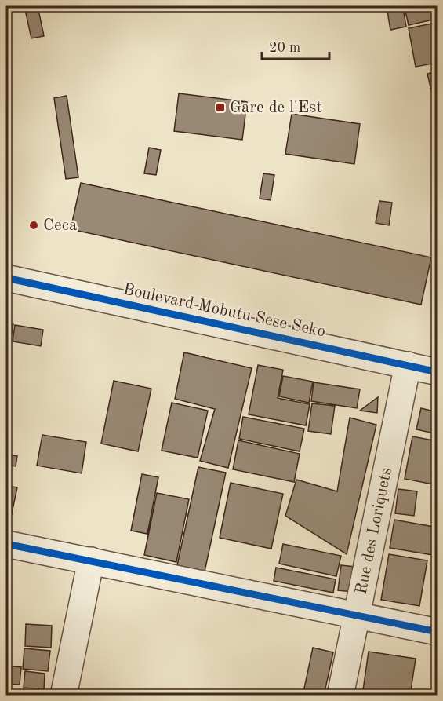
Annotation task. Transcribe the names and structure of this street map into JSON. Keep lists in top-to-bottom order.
{
  "streets": {
    "street": ["Boulevard Mobutu Sese Seko", "Rue des Loriquets"]
  },
  "crossings": [
    ["Boulevard Mobutu Sese Seko", "Rue des Loriquets"]
  ],
  "places": {
    "transit": ["Gare de l'Est"],
    "other": ["Ceca"]
  },
  "scale_bar": "20 m"
}
